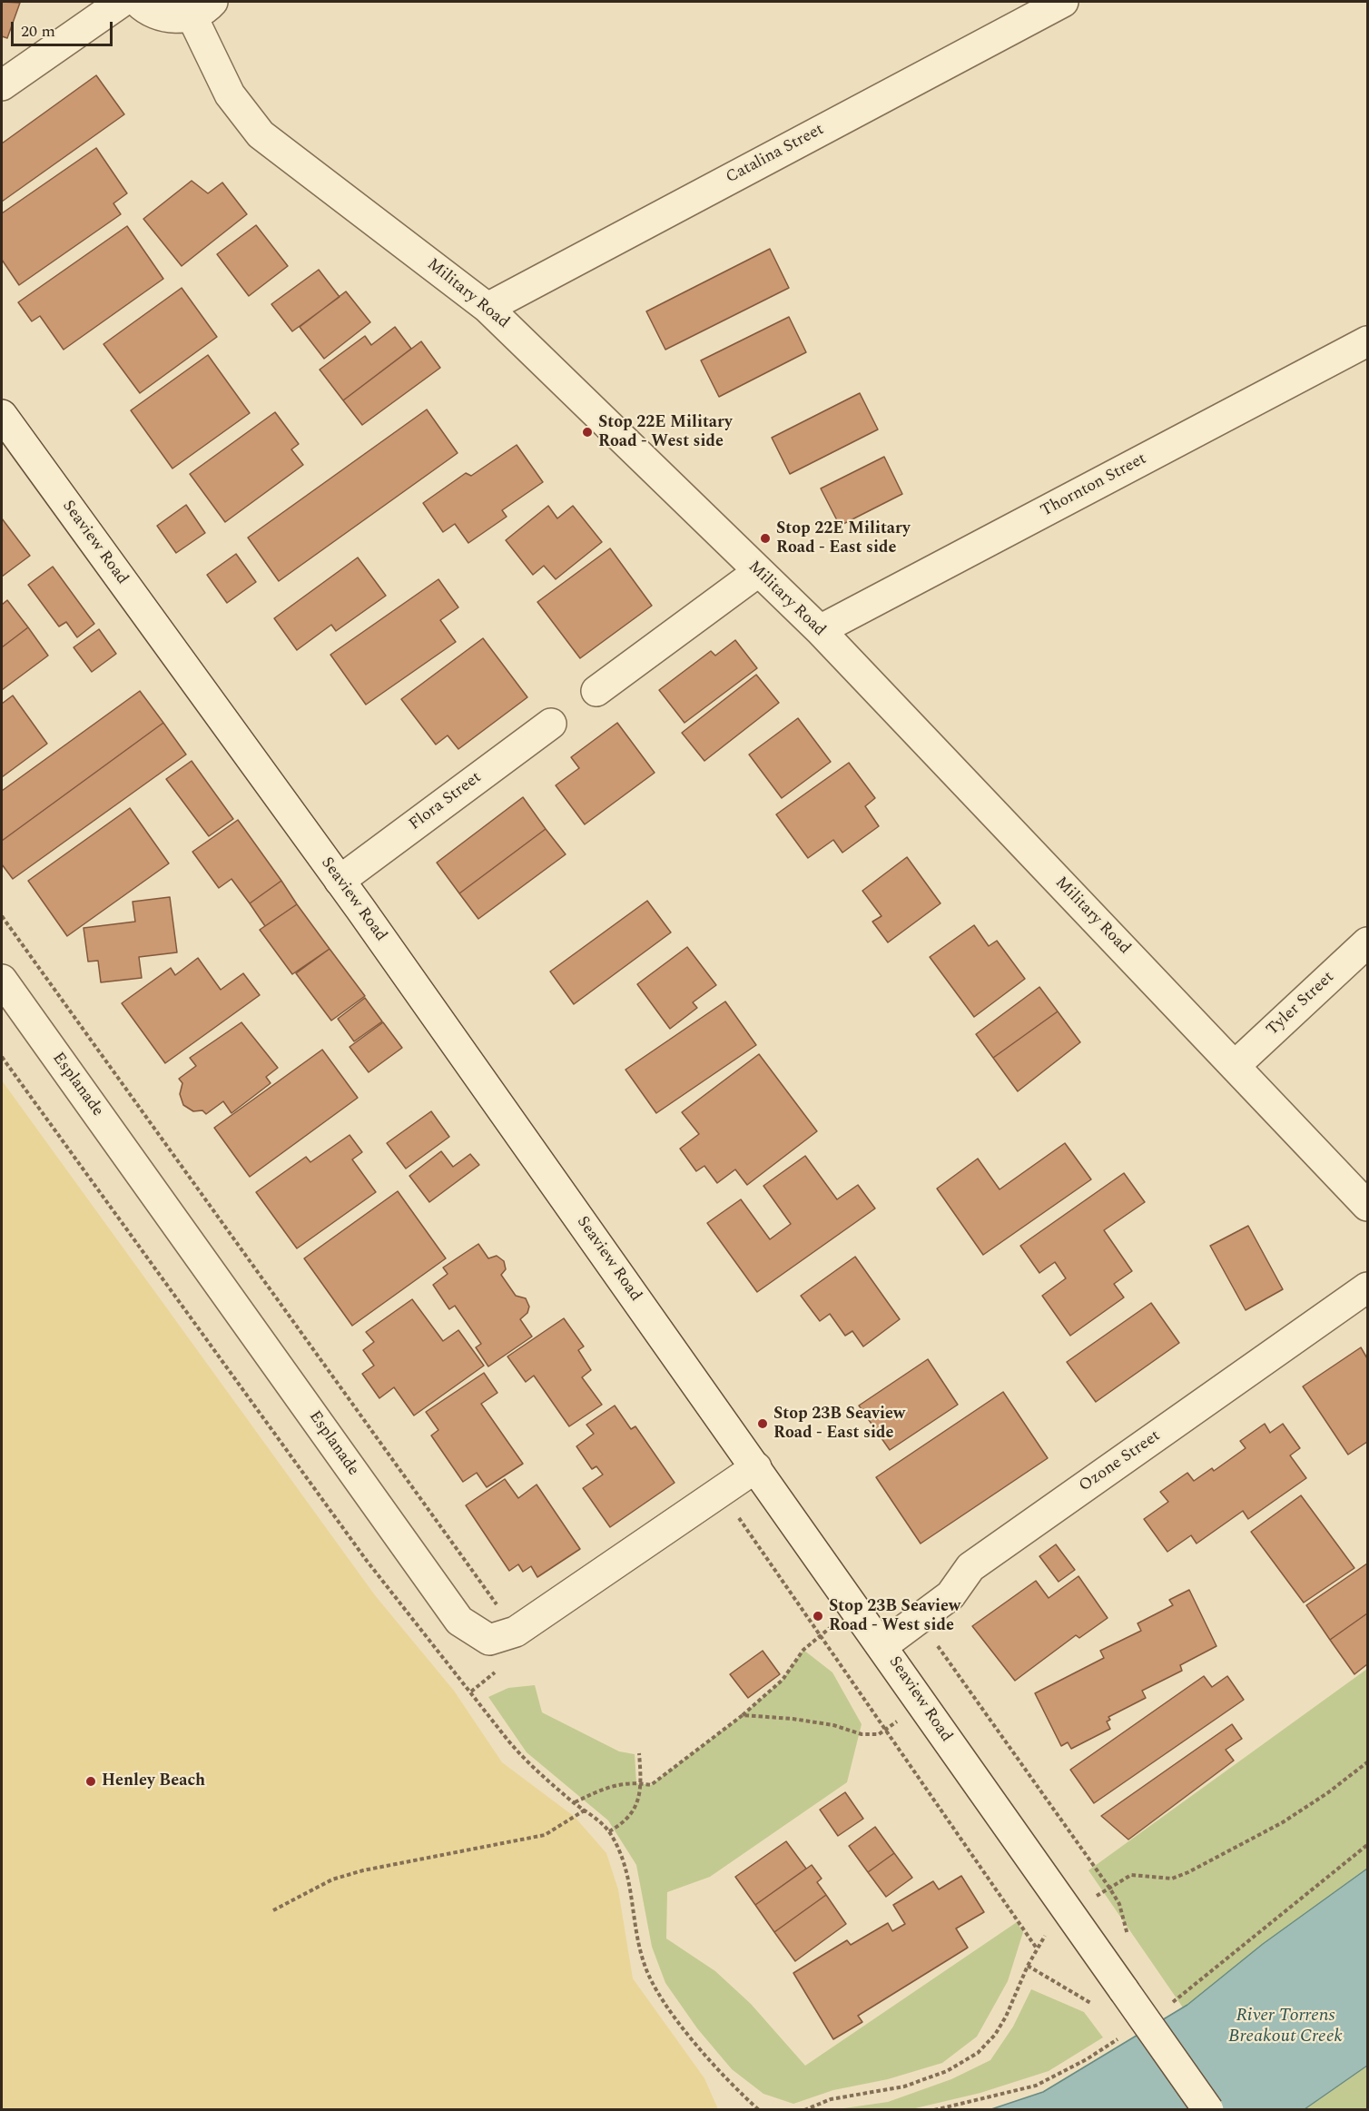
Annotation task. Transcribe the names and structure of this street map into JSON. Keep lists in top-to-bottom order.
{
  "streets": {
    "street": [
      "Catalina Street",
      "Military Road",
      "Thornton Street",
      "Seaview Road",
      "Flora Street",
      "Tyler Street",
      "Esplanade",
      "Ozone Street"
    ]
  },
  "crossings": [
    ["Catalina Street", "Military Road"],
    ["Military Road", "Thornton Street"],
    ["Military Road", "Tyler Street"],
    ["Seaview Road", "Flora Street"],
    ["Seaview Road", "Esplanade"],
    ["Seaview Road", "Ozone Street"]
  ],
  "water": ["River Torrens Breakout Creek"],
  "places": [
    "Stop 22E Military Road - West side",
    "Stop 22E Military Road - East side",
    "Stop 23B Seaview Road - East side",
    "Stop 23B Seaview Road - West side",
    "Henley Beach"
  ],
  "scale_bar": "20 m"
}
